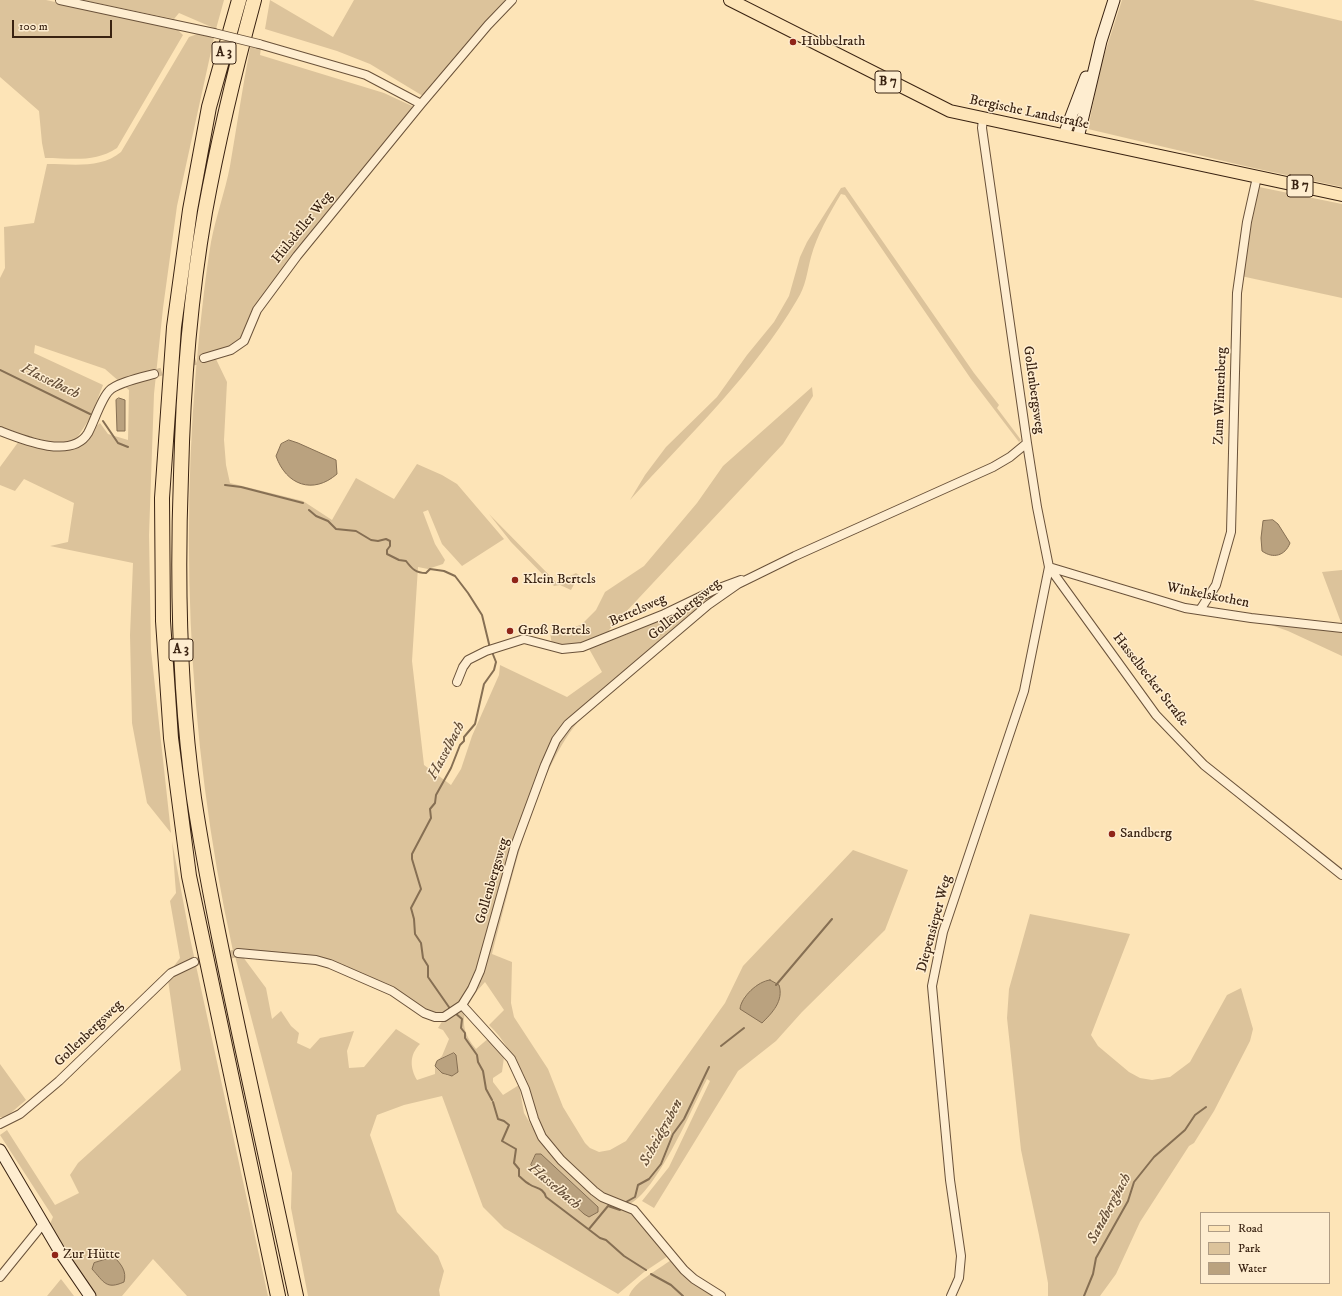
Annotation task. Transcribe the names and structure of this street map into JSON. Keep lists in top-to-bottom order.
{
  "streets": {
    "highway": ["A 3"],
    "main road": ["B 7", "Bergische Landstraße"],
    "street": [
      "Hülsdeller Weg",
      "Gollenbergsweg",
      "Zum Winnenberg",
      "Winkelskothen",
      "Bertelsweg",
      "Hasselbecker Straße",
      "Diepensieper Weg"
    ]
  },
  "crossings": [
    ["Bergische Landstraße", "Gollenbergsweg"],
    ["Bergische Landstraße", "Zum Winnenberg"],
    ["Gollenbergsweg", "Bertelsweg"],
    ["Gollenbergsweg", "Hasselbecker Straße"],
    ["Zum Winnenberg", "Winkelskothen"],
    ["Winkelskothen", "Hasselbecker Straße"],
    ["Winkelskothen", "Diepensieper Weg"],
    ["Hasselbecker Straße", "Diepensieper Weg"]
  ],
  "water": ["Hasselbach", "Scheidgraben", "Sandbergbach"],
  "places": [
    "Hubbelrath",
    "Klein Bertels",
    "Groß Bertels",
    "Sandberg",
    "Zur Hütte"
  ],
  "legend": ["Road", "Park", "Water"],
  "scale_bar": "100 m"
}
